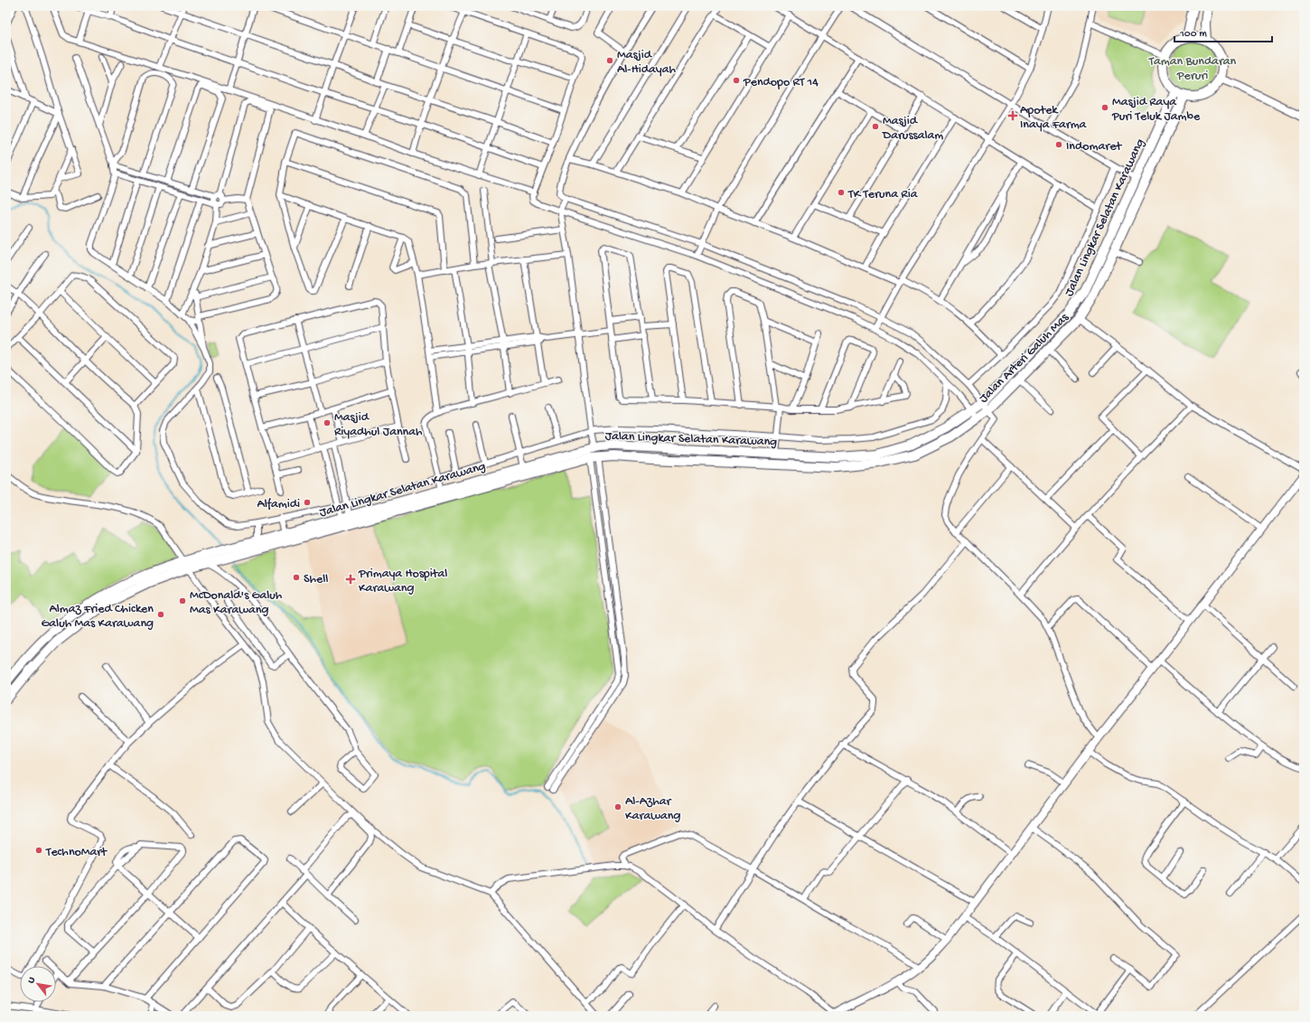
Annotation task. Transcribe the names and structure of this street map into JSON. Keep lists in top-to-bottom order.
{
  "streets": {
    "main road": ["Jalan Lingkar Selatan Karawang", "Jalan Arteri Galuh Mas"]
  },
  "crossings": [
    ["Jalan Lingkar Selatan Karawang", "Jalan Arteri Galuh Mas"]
  ],
  "parks": ["Taman Bundaran Peruri"],
  "places": {
    "other": [
      "Masjid Al-Hidayah",
      "Pendopo RT 14",
      "Masjid Raya Puri Teluk Jambe",
      "Masjid Darussalam",
      "Indomaret",
      "TK Teruna Ria",
      "Masjid Riyadhul Jannah",
      "Alfamidi",
      "Shell",
      "McDonald's Galuh Mas Karawang",
      "Almaz Fried Chicken Galuh Mas Karawang",
      "Al-Azhar Karawang",
      "TechnoMart"
    ],
    "health": ["Apotek Inaya Farma", "Primaya Hospital Karawang"]
  },
  "scale_bar": "100 m",
  "north": "top left"
}
